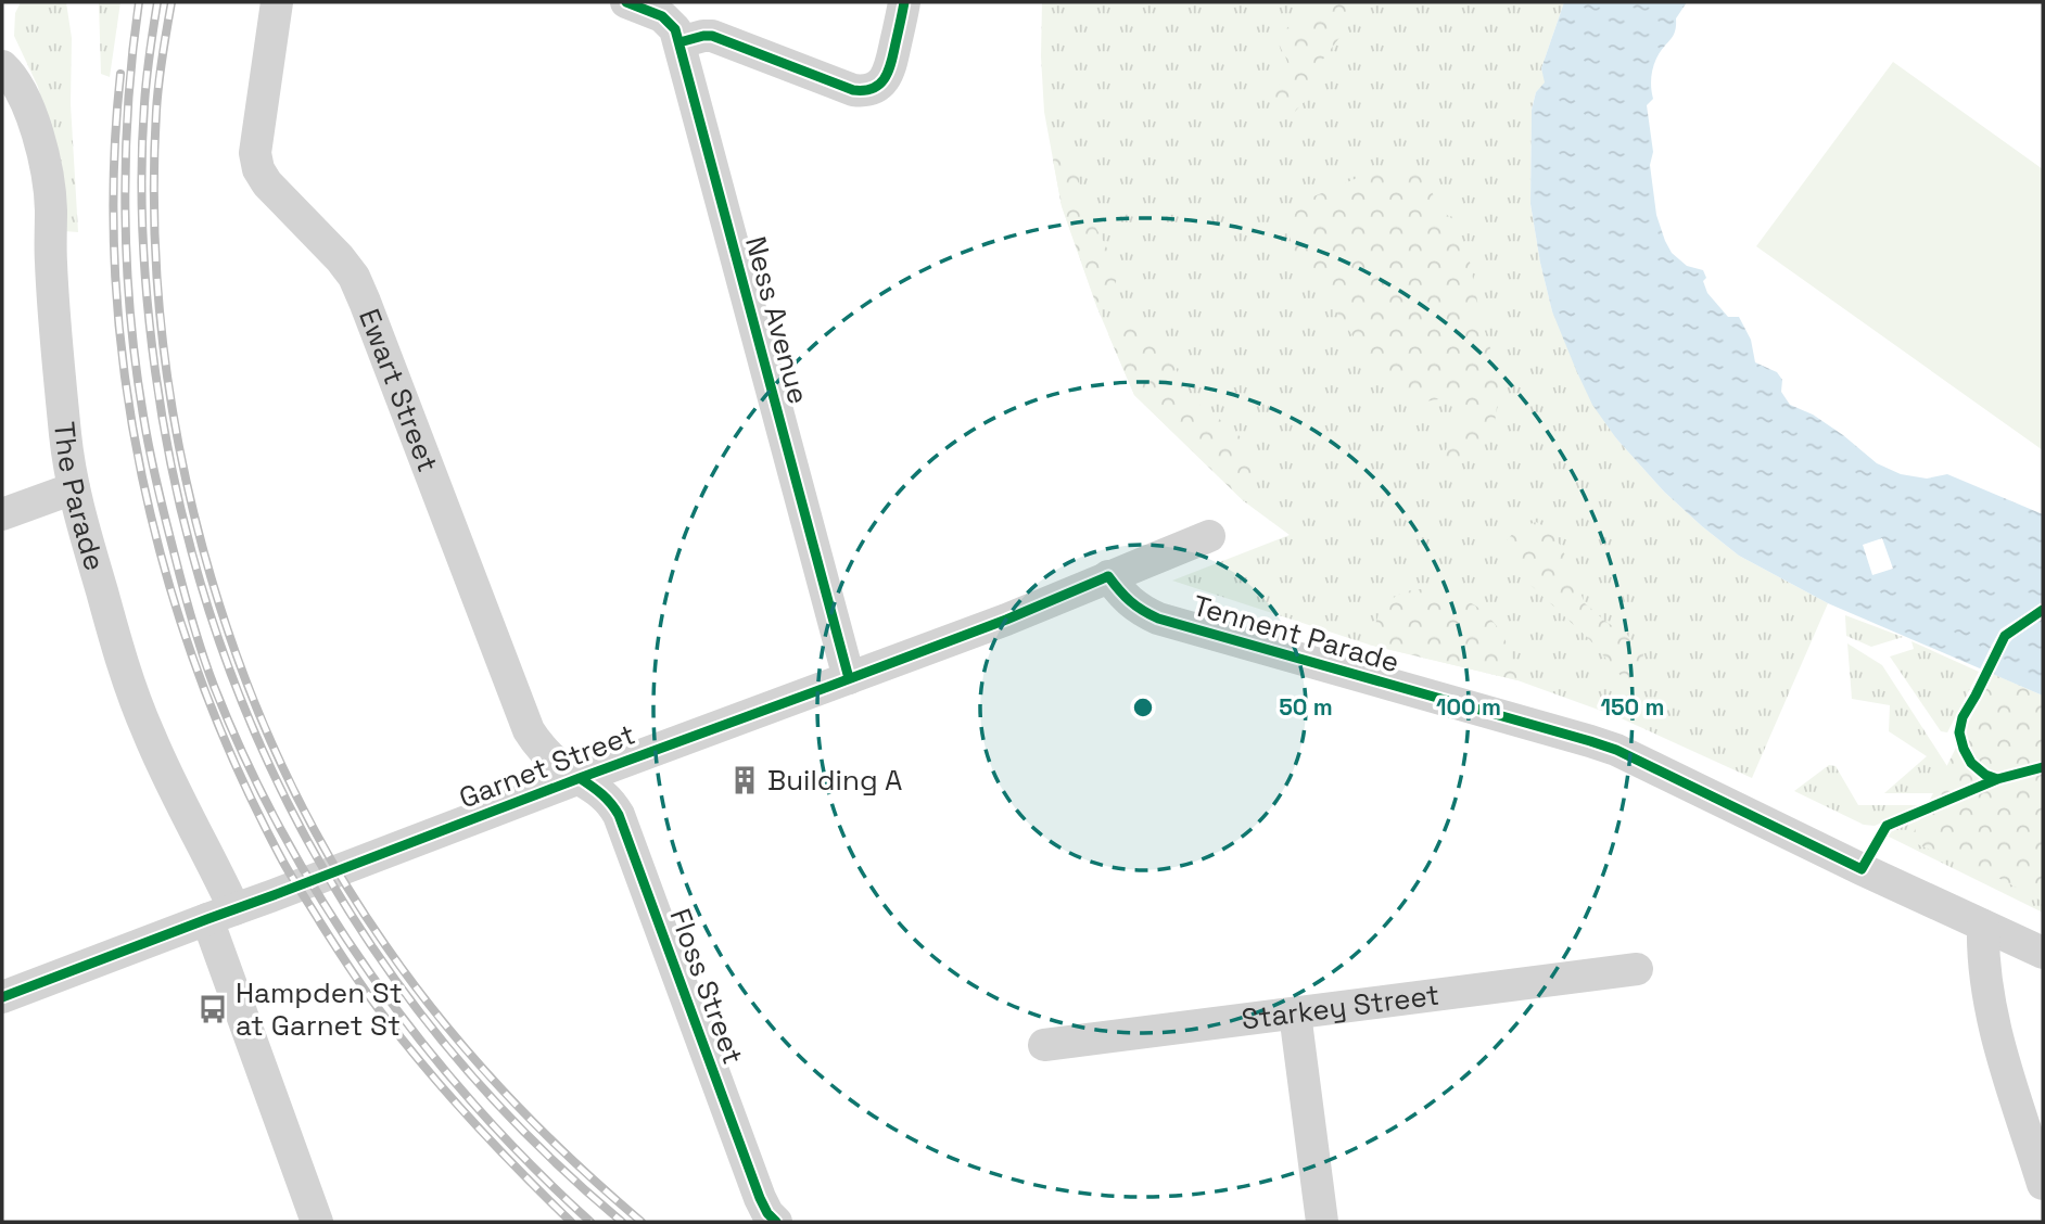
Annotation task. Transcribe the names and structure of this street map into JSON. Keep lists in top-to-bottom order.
{
  "streets": {
    "street": [
      "Ness Avenue",
      "Ewart Street",
      "The Parade",
      "Tennent Parade",
      "Garnet Street",
      "Floss Street",
      "Starkey Street"
    ]
  },
  "crossings": [
    ["Ness Avenue", "Garnet Street"],
    ["Ewart Street", "Garnet Street"],
    ["Ewart Street", "Floss Street"],
    ["The Parade", "Garnet Street"],
    ["Tennent Parade", "Garnet Street"],
    ["Garnet Street", "Floss Street"]
  ],
  "places": {
    "building": ["Building A"],
    "bus stop": ["Hampden St at Garnet St"]
  },
  "rings": ["50 m", "100 m", "150 m"]
}
